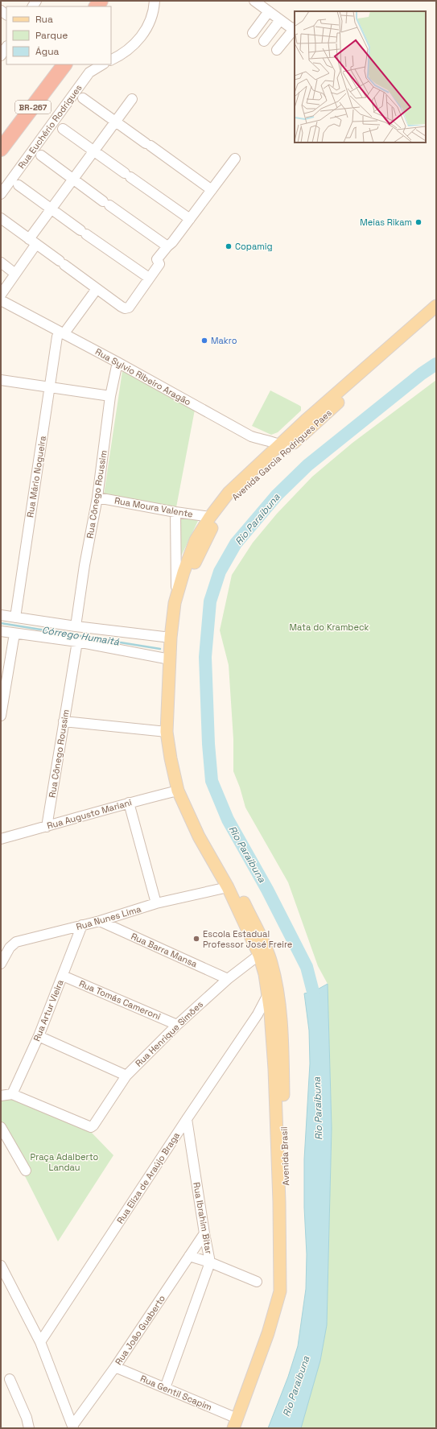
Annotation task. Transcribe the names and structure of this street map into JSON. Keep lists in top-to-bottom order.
{
  "streets": {
    "highway": ["BR-267"],
    "main road": ["Avenida Garcia Rodrigues Paes", "Avenida Brasil"],
    "street": [
      "Rua Euchério Rodrigues",
      "Rua Sylvio Ribeiro Aragão",
      "Rua Mário Nogueira",
      "Rua Cônego Roussim",
      "Rua Moura Valente",
      "Rua Augusto Mariani",
      "Rua Nunes Lima",
      "Rua Barra Mansa",
      "Rua Tomás Cameroni",
      "Rua Artur Vieira",
      "Rua Henrique Simões",
      "Rua Eliza de Araújo Braga",
      "Rua Ibrahim Bitar",
      "Rua João Guaberto",
      "Rua Gentil Scapim"
    ]
  },
  "crossings": [
    ["Rua Sylvio Ribeiro Aragão", "Avenida Garcia Rodrigues Paes"],
    ["Rua Sylvio Ribeiro Aragão", "Rua Mário Nogueira"],
    ["Rua Sylvio Ribeiro Aragão", "Rua Cônego Roussim"],
    ["Avenida Garcia Rodrigues Paes", "Rua Moura Valente"],
    ["Avenida Garcia Rodrigues Paes", "Rua Augusto Mariani"],
    ["Avenida Garcia Rodrigues Paes", "Rua Nunes Lima"],
    ["Avenida Garcia Rodrigues Paes", "Avenida Brasil"],
    ["Rua Cônego Roussim", "Rua Moura Valente"],
    ["Rua Cônego Roussim", "Rua Augusto Mariani"],
    ["Rua Nunes Lima", "Rua Barra Mansa"],
    ["Rua Nunes Lima", "Rua Artur Vieira"],
    ["Rua Nunes Lima", "Avenida Brasil"],
    ["Rua Barra Mansa", "Rua Henrique Simões"],
    ["Rua Tomás Cameroni", "Rua Artur Vieira"],
    ["Rua Tomás Cameroni", "Rua Henrique Simões"],
    ["Rua Artur Vieira", "Rua Henrique Simões"],
    ["Rua Henrique Simões", "Avenida Brasil"],
    ["Avenida Brasil", "Rua Eliza de Araújo Braga"],
    ["Avenida Brasil", "Rua Gentil Scapim"],
    ["Rua Eliza de Araújo Braga", "Rua Ibrahim Bitar"],
    ["Rua Ibrahim Bitar", "Rua João Guaberto"],
    ["Rua Ibrahim Bitar", "Rua Gentil Scapim"],
    ["Rua João Guaberto", "Rua Gentil Scapim"]
  ],
  "water": ["Rio Paraibuna", "Córrego Humaitá"],
  "parks": ["Mata do Krambeck", "Praça Adalberto Landau"],
  "places": [
    "Meias Rikam",
    "Copamig",
    "Makro",
    "Escola Estadual Professor José Freire"
  ],
  "legend": ["Rua", "Parque", "Água"]
}
